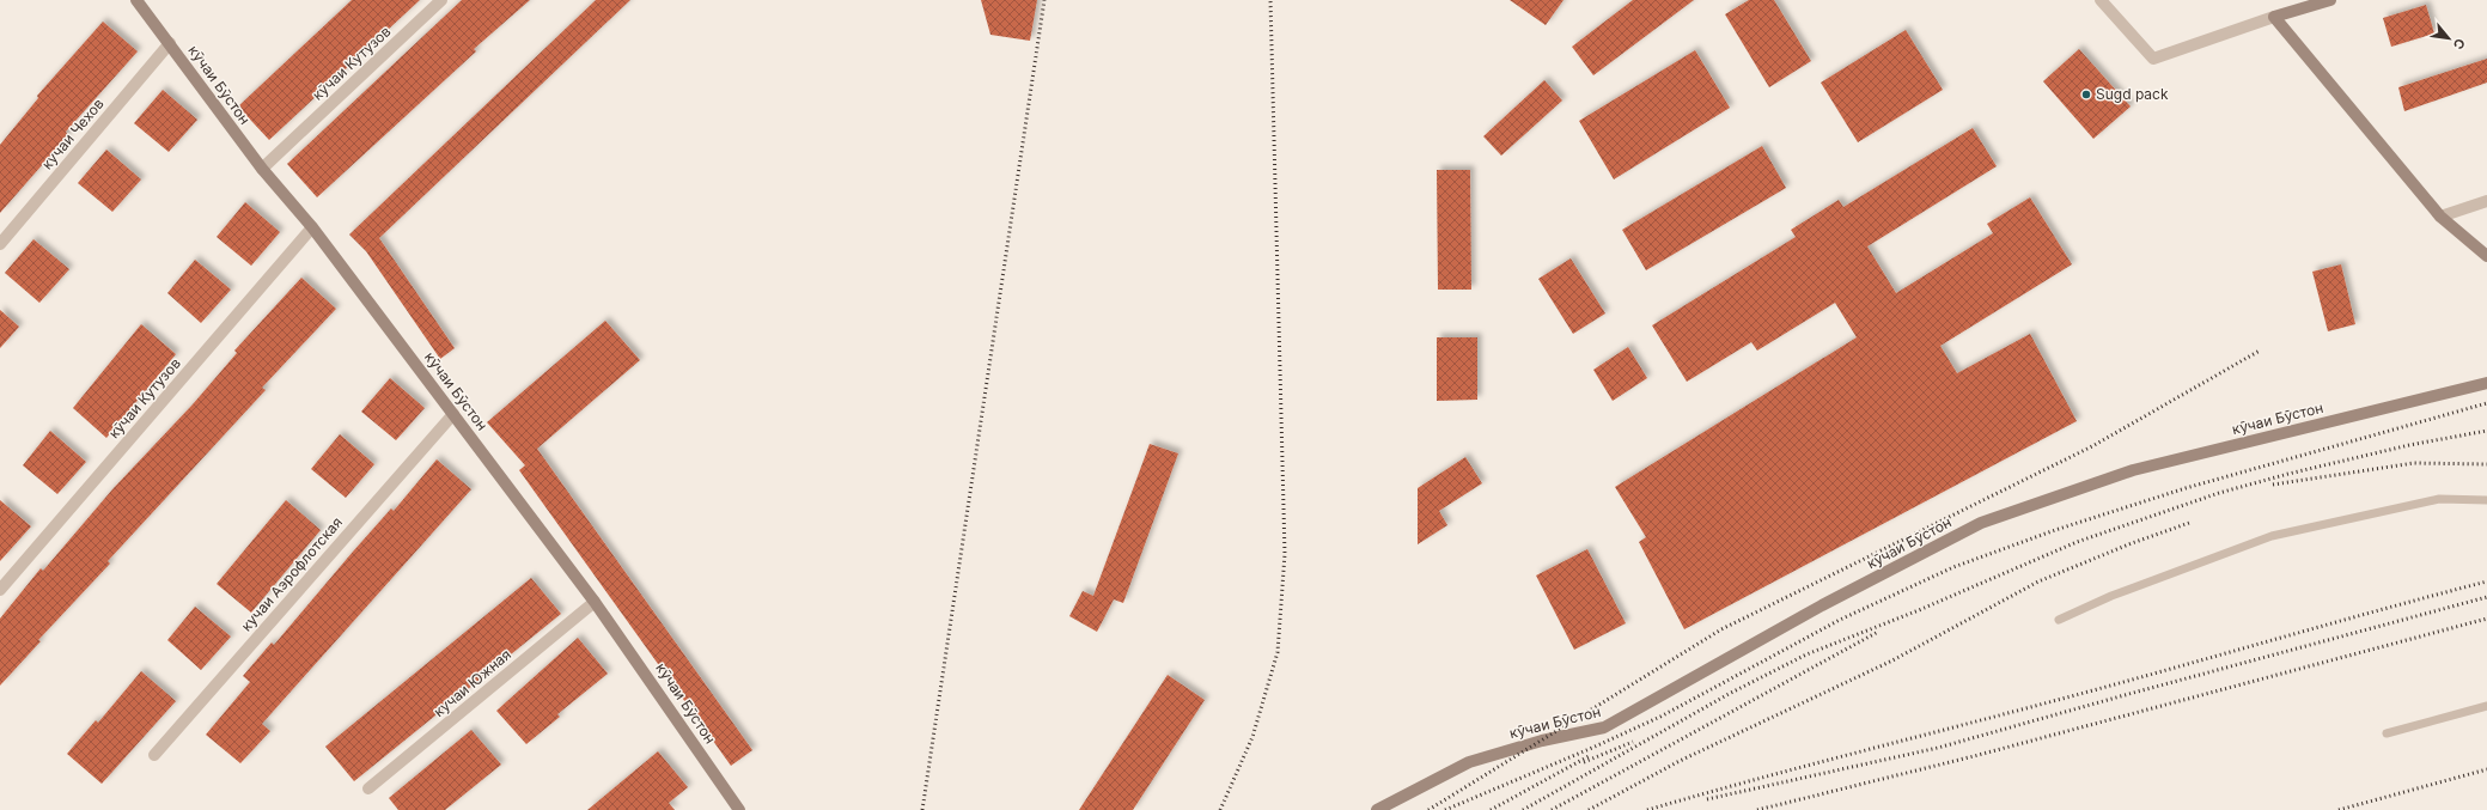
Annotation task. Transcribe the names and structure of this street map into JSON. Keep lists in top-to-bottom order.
{
  "streets": {
    "main road": ["кӯчаи Бӯстон"],
    "street": [
      "кӯчаи Кутузов",
      "кучаи Чехов",
      "кучаи Аэрофлотская",
      "кучаи Южная"
    ]
  },
  "crossings": [
    ["кӯчаи Кутузов", "кӯчаи Бӯстон"],
    ["кӯчаи Бӯстон", "кучаи Чехов"],
    ["кӯчаи Бӯстон", "кучаи Аэрофлотская"],
    ["кӯчаи Бӯстон", "кучаи Южная"]
  ],
  "places": ["Sugd pack"],
  "north": "bottom right"
}
